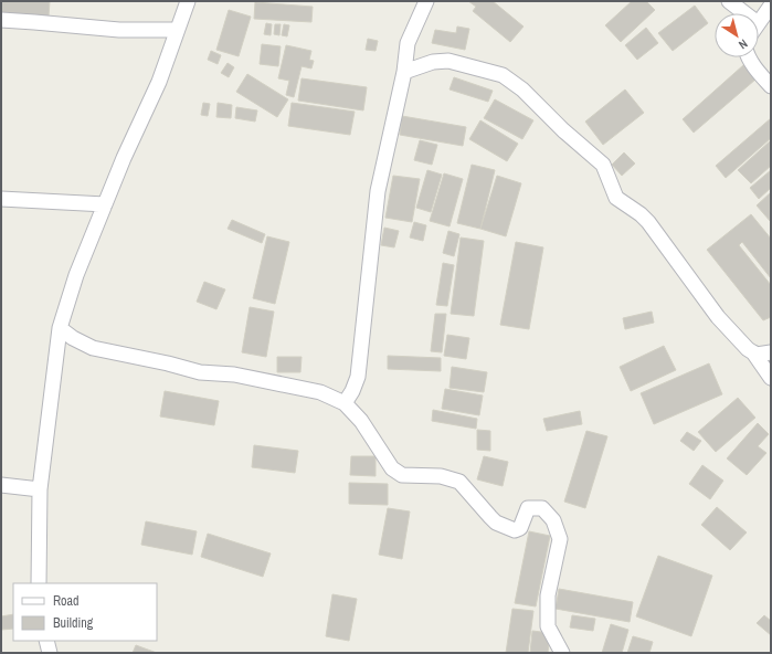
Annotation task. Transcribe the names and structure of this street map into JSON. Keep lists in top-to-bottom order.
{
  "legend": ["Road", "Building"],
  "north": "bottom right"
}
